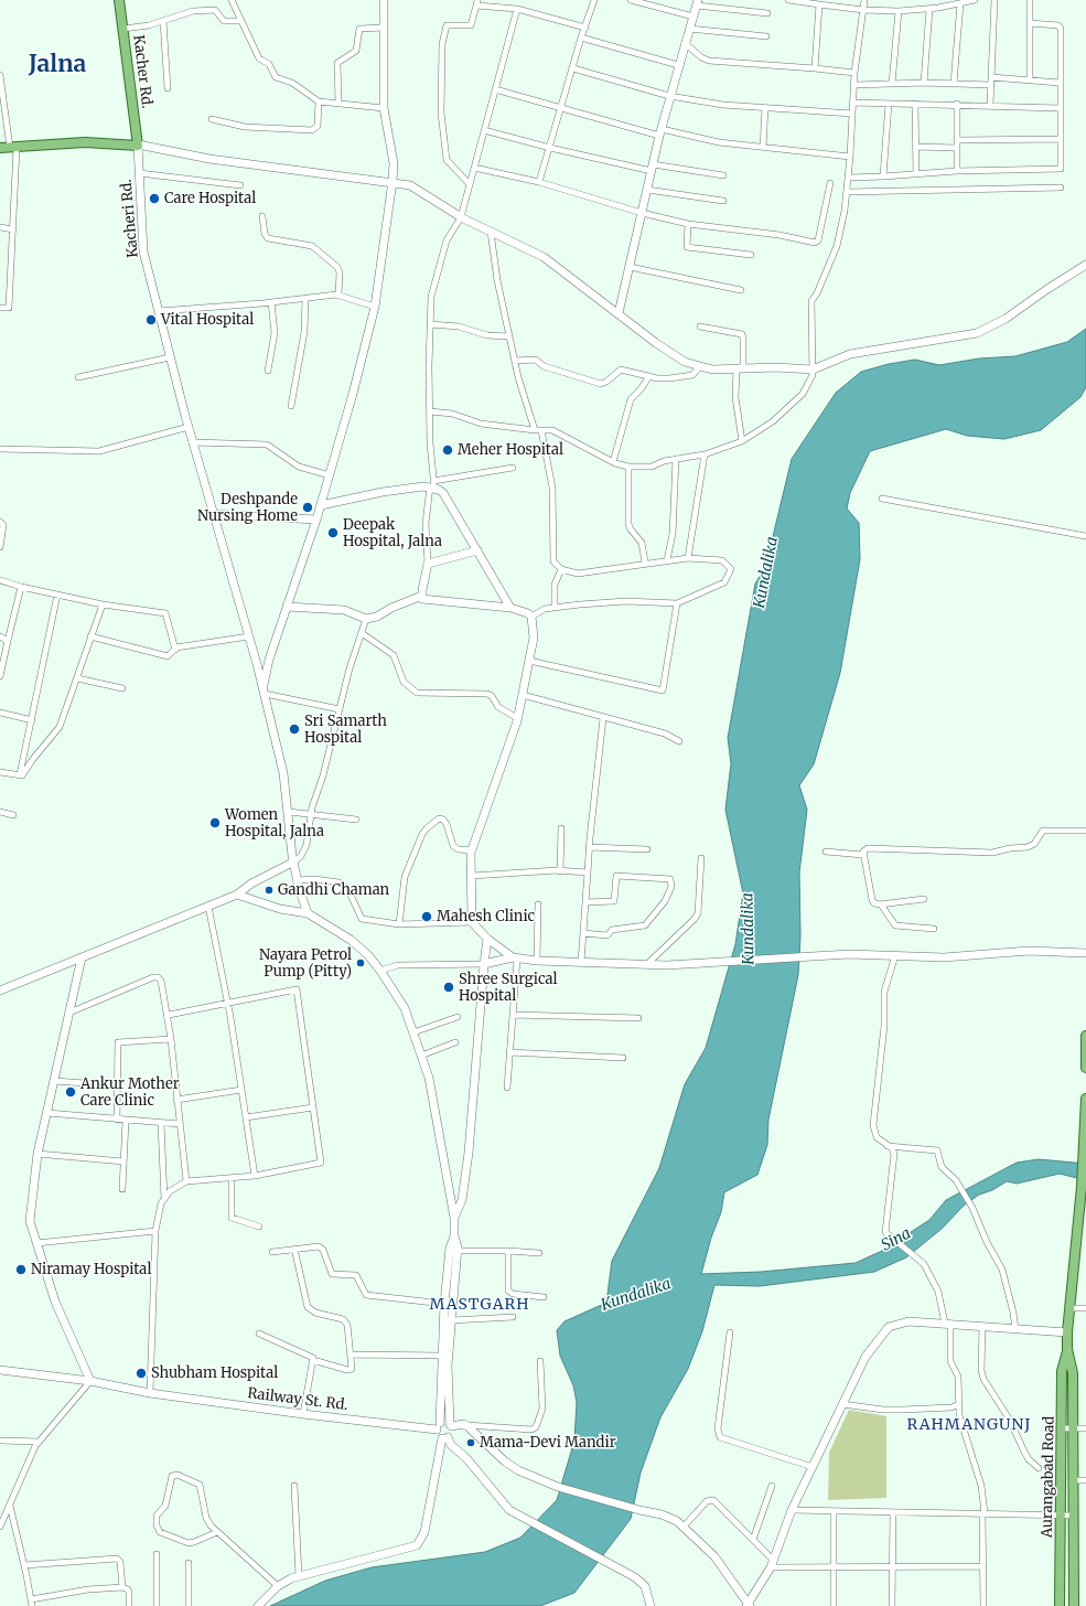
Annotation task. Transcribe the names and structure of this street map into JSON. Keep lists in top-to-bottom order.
{
  "streets": {
    "main road": ["Kacher Rd.", "Aurangabad Road"],
    "street": ["Kacheri Rd.", "Railway St. Rd."]
  },
  "crossings": [
    ["Kacher Rd.", "Kacheri Rd."]
  ],
  "districts": ["Jalna", "MASTGARH", "RAHMANGUNJ"],
  "water": ["Kundalika", "Sina"],
  "places": [
    "Care Hospital",
    "Vital Hospital",
    "Meher Hospital",
    "Deshpande Nursing Home",
    "Deepak Hospital, Jalna",
    "Sri Samarth Hospital",
    "Women Hospital, Jalna",
    "Gandhi Chaman",
    "Mahesh Clinic",
    "Nayara Petrol Pump (Pitty)",
    "Shree Surgical Hospital",
    "Ankur Mother Care Clinic",
    "Niramay Hospital",
    "Shubham Hospital",
    "Mama-Devi Mandir"
  ]
}
